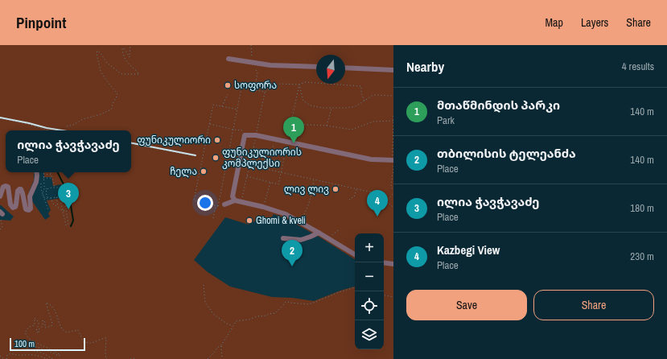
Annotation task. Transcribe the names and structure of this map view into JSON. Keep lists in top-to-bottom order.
{
  "places": [
    "სოფორა",
    "ფუნიკულიორი",
    "ფუნიკულიორის კომპლექსი",
    "ჩელა",
    "ლივ ლივ",
    "Ghomi & kveli"
  ],
  "scale_bar": "100 m",
  "north": "bottom",
  "page": {
    "header": "Pinpoint",
    "nav": ["Map", "Layers", "Share"],
    "heading": ["Nearby", "4 results"],
    "list": [
      {
        "mark": "1",
        "name": "მთაწმინდის პარკი",
        "note": "Park",
        "value": "140 m"
      },
      {
        "mark": "2",
        "name": "თბილისის ტელეანძა",
        "note": "Place",
        "value": "140 m"
      },
      {
        "mark": "3",
        "name": "ილია ჭავჭავაძე",
        "note": "Place",
        "value": "180 m"
      },
      {
        "mark": "4",
        "name": "Kazbegi View",
        "note": "Place",
        "value": "230 m"
      }
    ],
    "pins": [
      "1",
      "3",
      "4",
      "2"
    ],
    "popup": ["ილია ჭავჭავაძე", "Place"],
    "map_buttons": ["+", "−"],
    "buttons": ["Save", "Share"],
    "scale": "100 m"
  }
}
